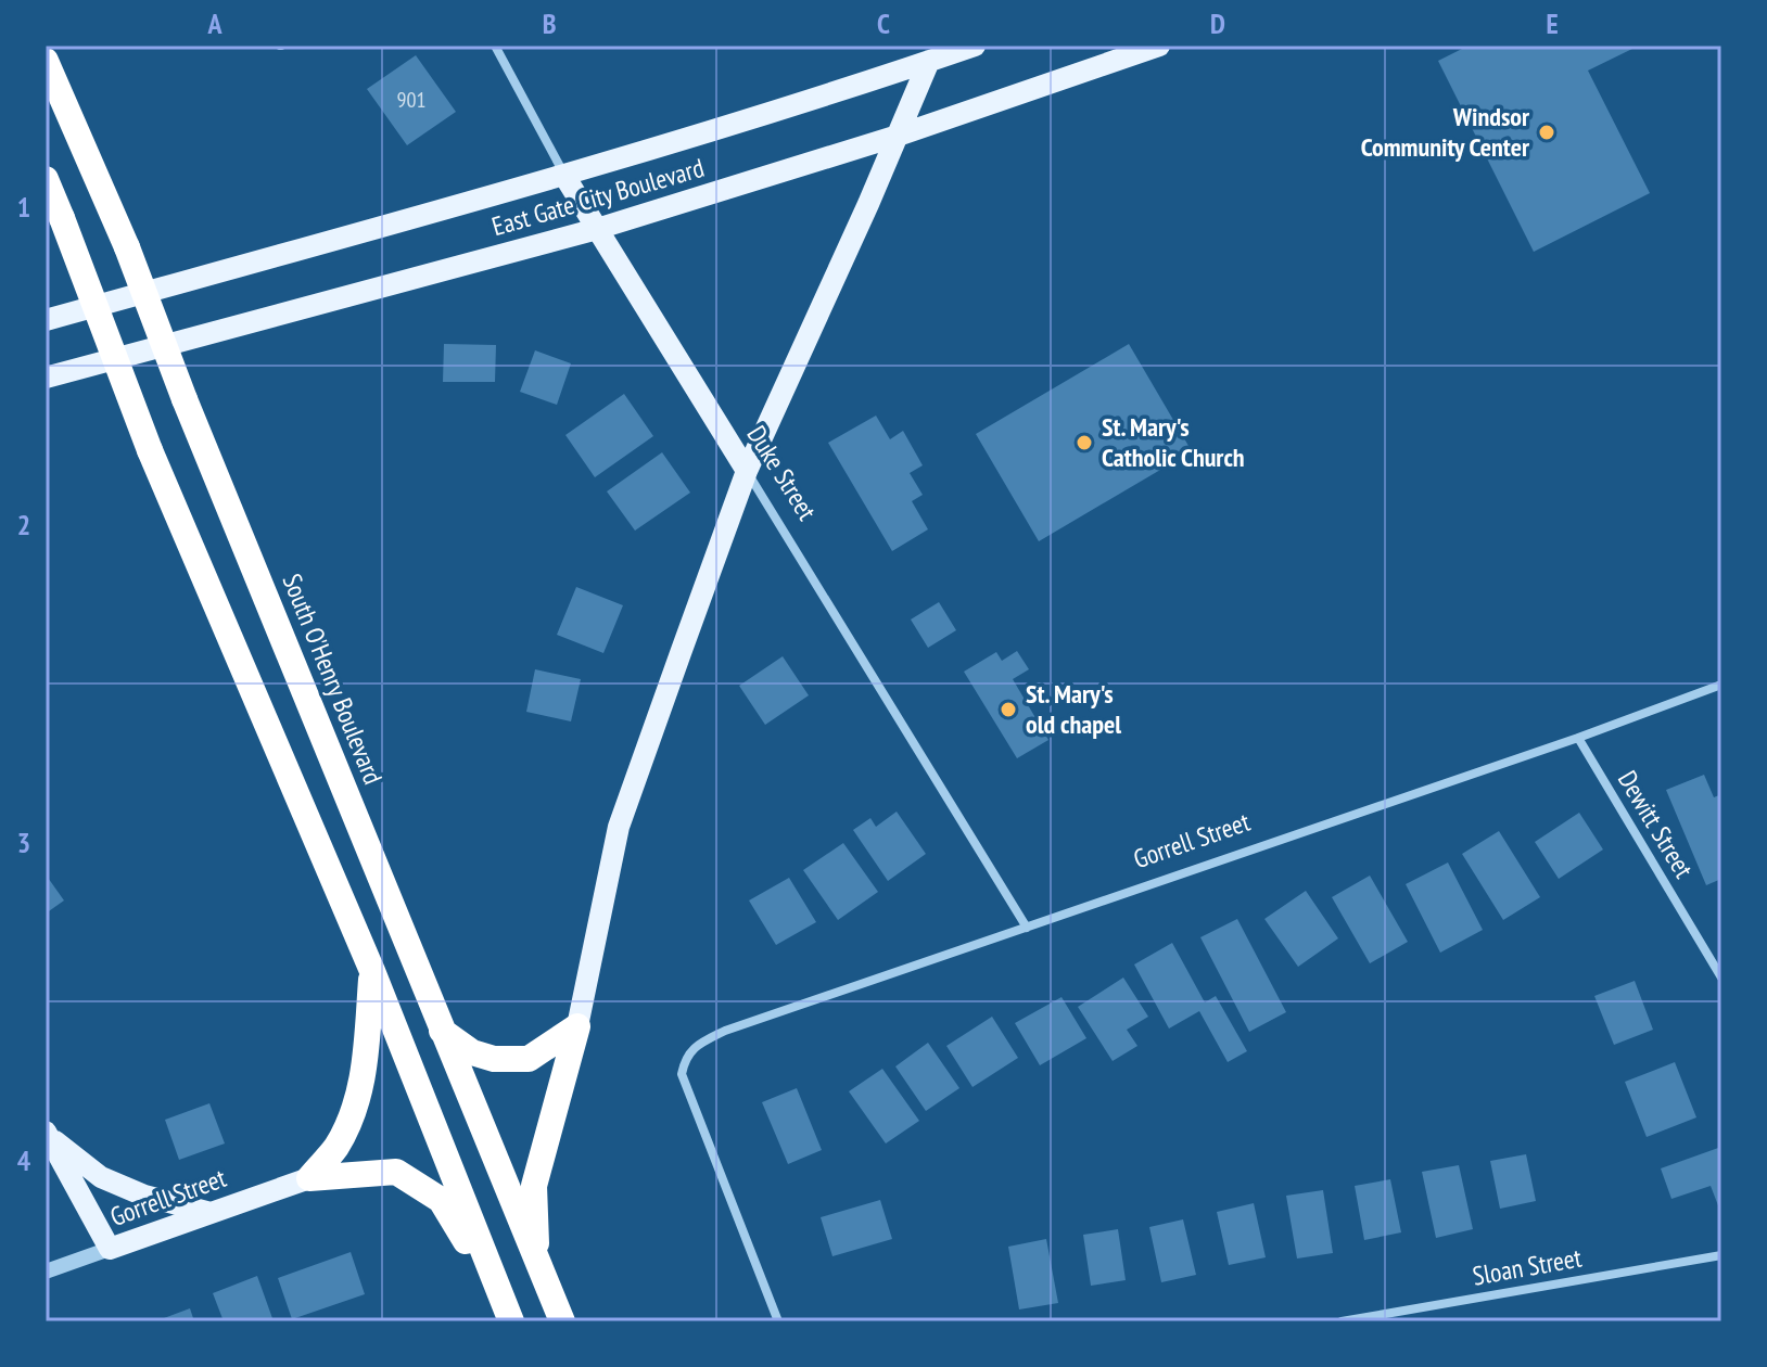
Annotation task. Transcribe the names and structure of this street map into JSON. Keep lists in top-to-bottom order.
{
  "streets": {
    "highway": ["South O'Henry Boulevard"],
    "main road": ["East Gate City Boulevard", "Duke Street", "Gorrell Street"],
    "street": ["Dewitt Street", "Sloan Street"]
  },
  "crossings": [
    ["East Gate City Boulevard", "Duke Street"],
    ["Duke Street", "Gorrell Street"],
    ["Dewitt Street", "Gorrell Street"]
  ],
  "places": ["Windsor Community Center", "St. Mary's Catholic Church", "St. Mary's old chapel"],
  "house_numbers": ["901"],
  "grid": {
    "columns": [
      "A",
      "B",
      "C",
      "D",
      "E"
    ],
    "rows": [
      "1",
      "2",
      "3",
      "4"
    ]
  }
}
